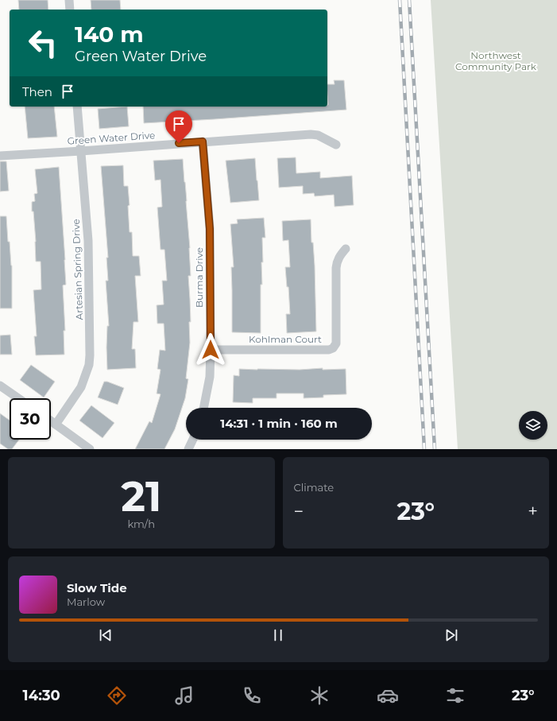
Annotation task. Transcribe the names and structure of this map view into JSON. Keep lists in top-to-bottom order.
{
  "streets": {
    "street": [
      "Green Water Drive",
      "Artesian Spring Drive",
      "Burma Drive",
      "Kohlman Court"
    ]
  },
  "crossings": [
    ["Green Water Drive", "Artesian Spring Drive"],
    ["Green Water Drive", "Burma Drive"],
    ["Burma Drive", "Kohlman Court"]
  ],
  "parks": ["Northwest Community Park"],
  "page": {
    "turn": ["140 m", "Green Water Drive"],
    "then": "Then",
    "limit": "30",
    "trip": "14:31 · 1 min · 160 m",
    "tile": [
      ["21", "km/h"],
      "Climate"
    ],
    "heat": ["−", "23°", "+"],
    "song": ["Slow Tide", "Marlow"],
    "tabs": ["14:30", "23°"]
  }
}
